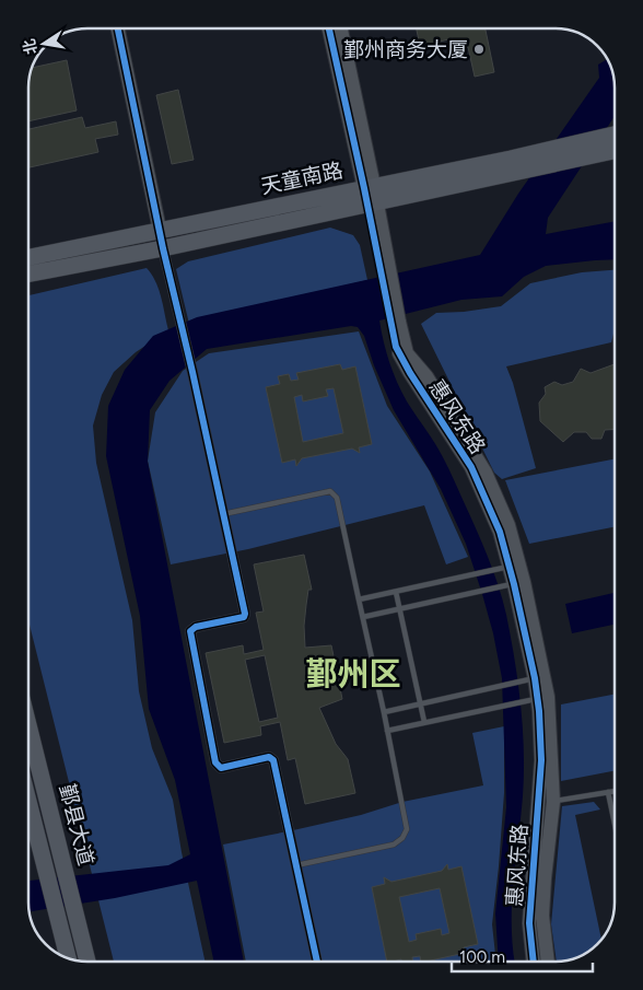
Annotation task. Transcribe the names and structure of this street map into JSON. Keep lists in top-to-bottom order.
{
  "streets": {
    "main road": ["天童南路", "鄞县大道"],
    "street": ["惠风东路"]
  },
  "crossings": [
    ["天童南路", "惠风东路"]
  ],
  "districts": ["鄞州区"],
  "places": ["鄞州商务大厦"],
  "scale_bar": "100 m",
  "north": "left"
}
